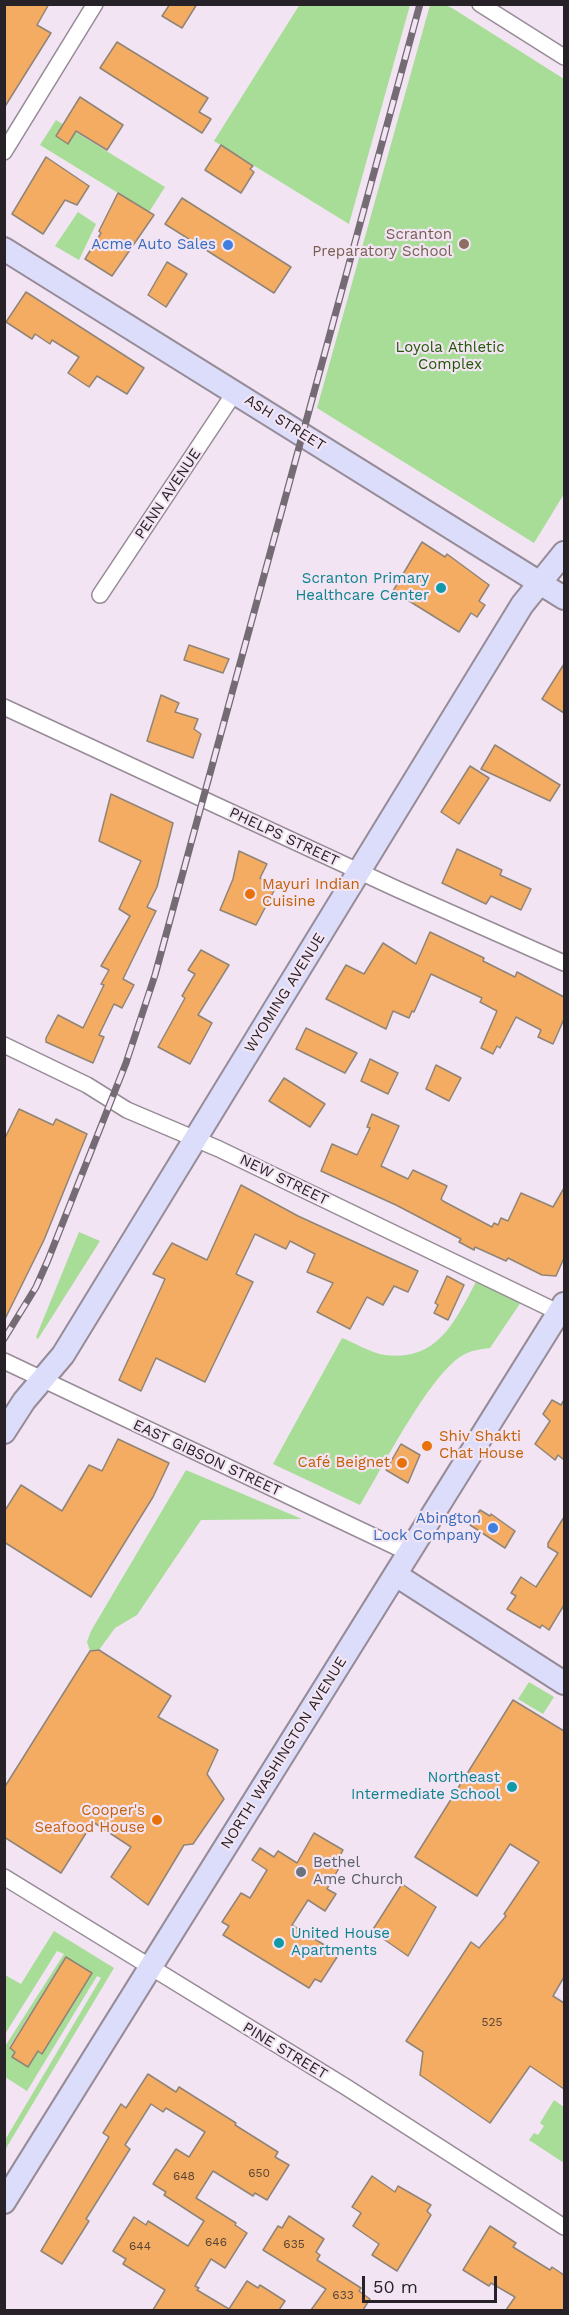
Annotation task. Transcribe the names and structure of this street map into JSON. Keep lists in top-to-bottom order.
{
  "streets": {
    "street": [
      "ASH STREET",
      "PENN AVENUE",
      "PHELPS STREET",
      "WYOMING AVENUE",
      "NEW STREET",
      "EAST GIBSON STREET",
      "NORTH WASHINGTON AVENUE",
      "PINE STREET"
    ]
  },
  "crossings": [
    ["ASH STREET", "PENN AVENUE"],
    ["ASH STREET", "WYOMING AVENUE"],
    ["PHELPS STREET", "WYOMING AVENUE"],
    ["WYOMING AVENUE", "NEW STREET"],
    ["WYOMING AVENUE", "EAST GIBSON STREET"],
    ["NEW STREET", "NORTH WASHINGTON AVENUE"],
    ["EAST GIBSON STREET", "NORTH WASHINGTON AVENUE"],
    ["NORTH WASHINGTON AVENUE", "PINE STREET"]
  ],
  "parks": ["Loyola Athletic Complex"],
  "places": [
    "Scranton Preparatory School",
    "Acme Auto Sales",
    "Scranton Primary Healthcare Center",
    "Mayuri Indian Cuisine",
    "Shiv Shakti Chat House",
    "Café Beignet",
    "Abington Lock Company",
    "Northeast Intermediate School",
    "Cooper's Seafood House",
    "Bethel Ame Church",
    "United House Apartments"
  ],
  "house_numbers": [
    "525",
    "650",
    "648",
    "646",
    "635",
    "644",
    "633"
  ],
  "scale_bar": "50 m"
}
